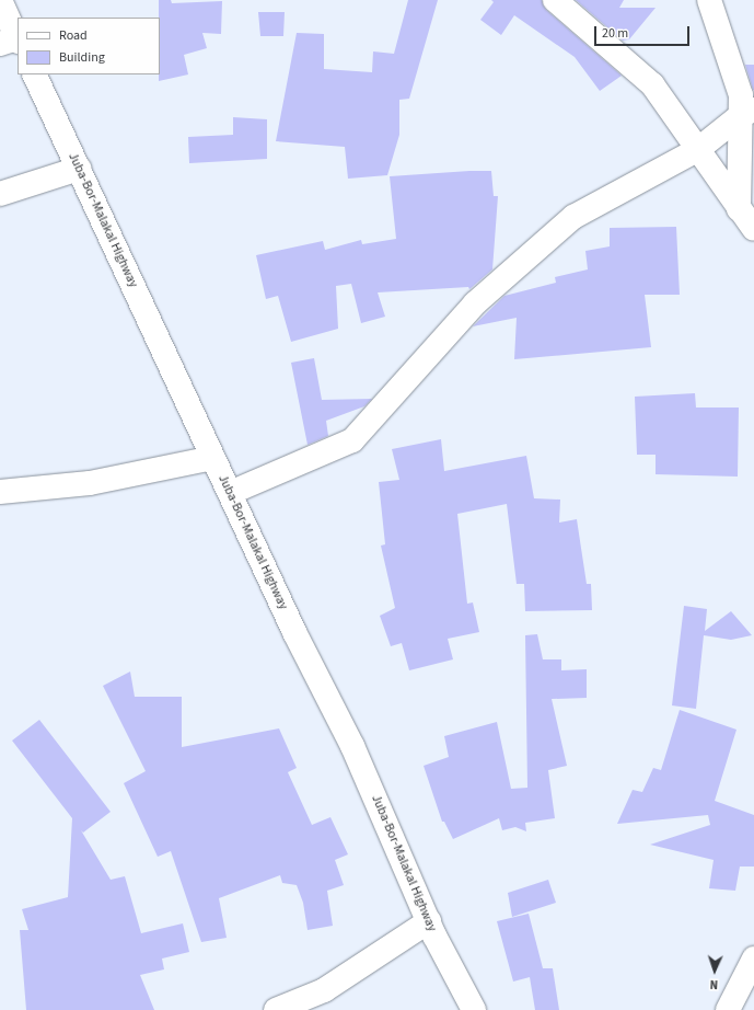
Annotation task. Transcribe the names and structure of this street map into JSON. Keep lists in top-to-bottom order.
{
  "streets": {
    "street": ["Juba-Bor-Malakal Highway"]
  },
  "legend": ["Road", "Building"],
  "scale_bar": "20 m",
  "north": "bottom"
}
